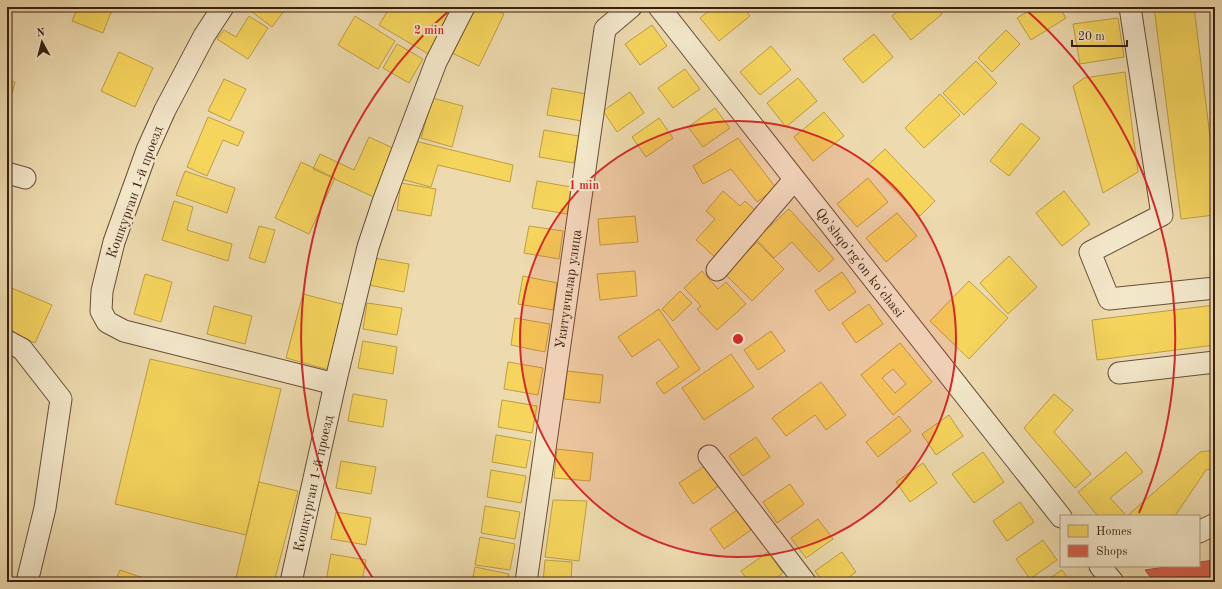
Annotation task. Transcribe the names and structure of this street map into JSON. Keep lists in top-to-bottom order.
{
  "streets": {
    "street": ["Кошкурган 1-й проезд", "Qo'shqo'rg'on ko'chasi", "Укитувчилар улица"]
  },
  "legend": ["Homes", "Shops"],
  "scale_bar": "20 m",
  "north": "top",
  "rings": ["2 min", "1 min"]
}
